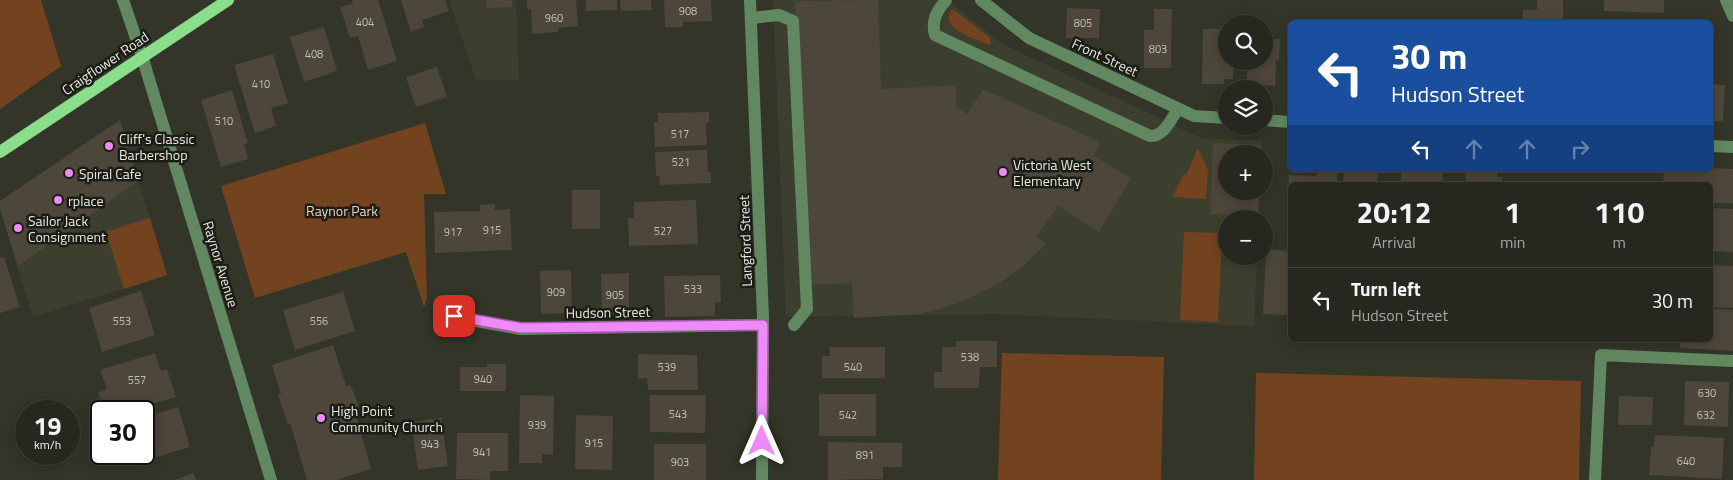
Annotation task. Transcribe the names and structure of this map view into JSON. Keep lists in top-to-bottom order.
{
  "streets": {
    "main road": ["Craigflower Road"],
    "street": [
      "Front Street",
      "Langford Street",
      "Raynor Avenue",
      "Hudson Street"
    ]
  },
  "crossings": [
    ["Craigflower Road", "Raynor Avenue"],
    ["Langford Street", "Hudson Street"]
  ],
  "parks": ["Raynor Park"],
  "places": [
    "Cliff's Classic Barbershop",
    "Victoria West Elementary",
    "Spiral Cafe",
    "rplace",
    "Sailor Jack Consignment",
    "High Point Community Church"
  ],
  "house_numbers": [
    "908",
    "960",
    "404",
    "805",
    "803",
    "408",
    "410",
    "510",
    "517",
    "521",
    "915",
    "527",
    "917",
    "533",
    "909",
    "905",
    "553",
    "556",
    "538",
    "539",
    "540",
    "940",
    "557",
    "630",
    "543",
    "542",
    "632",
    "939",
    "915",
    "943",
    "941",
    "891",
    "640",
    "903"
  ],
  "page": {
    "map_buttons": ["+", "−"],
    "turn": ["30 m", "Hudson Street"],
    "eta": [
      "20:12",
      "Arrival",
      "1",
      "min",
      "110",
      "m"
    ],
    "list": [
      {
        "name": "Turn left",
        "note": "Hudson Street",
        "value": "30 m"
      }
    ],
    "speed": "19 km/h",
    "limit": "30"
  }
}
